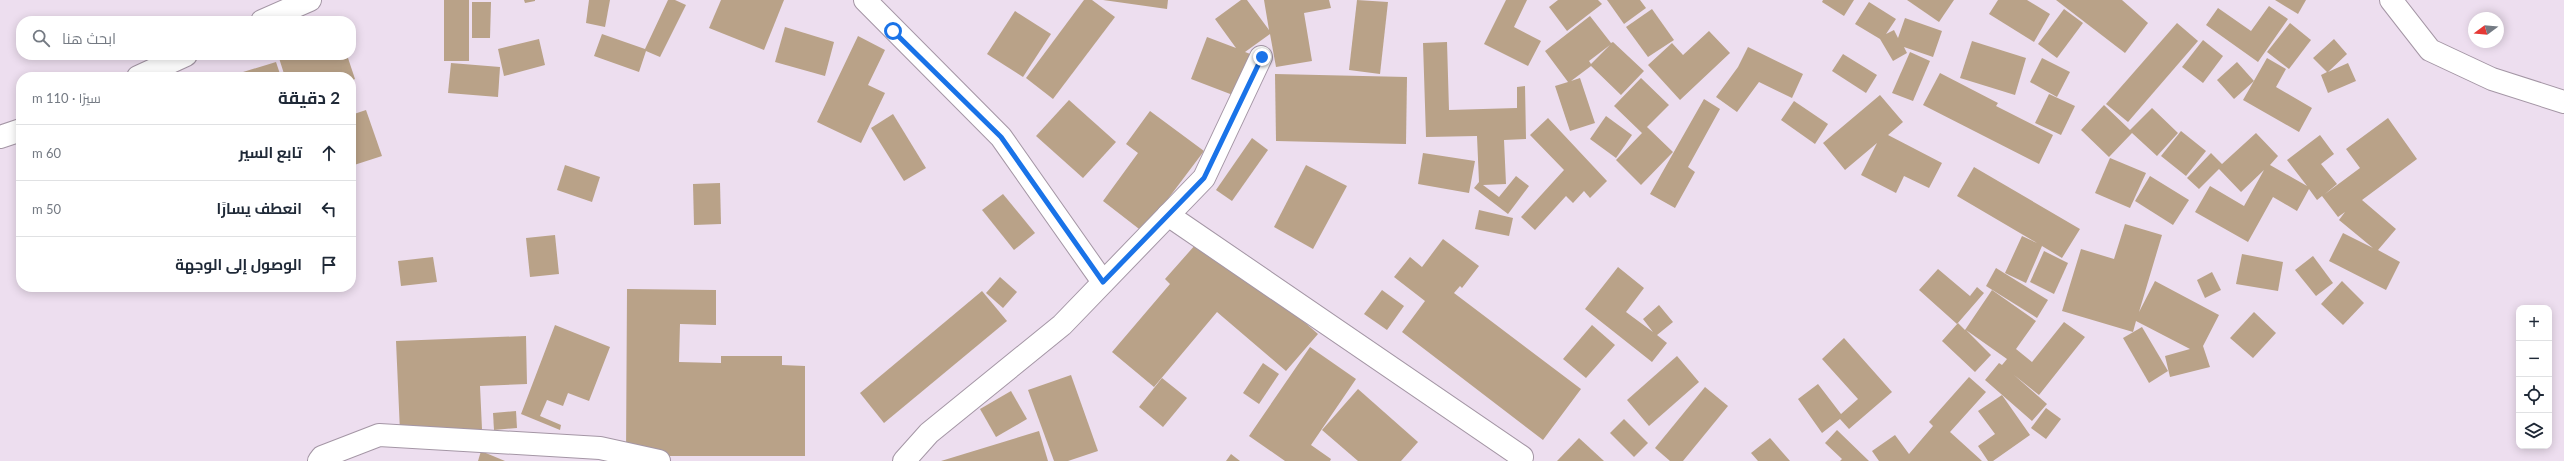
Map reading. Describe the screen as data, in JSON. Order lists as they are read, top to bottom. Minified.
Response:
{"north":"left","page":{"search":"ابحث هنا","heading":["2 دقيقة","سيرًا · 110 m"],"list":[["تابع السير","60 m"],["انعطف يسارًا","50 m"],"الوصول إلى الوجهة"],"map_buttons":["+","−"]}}
